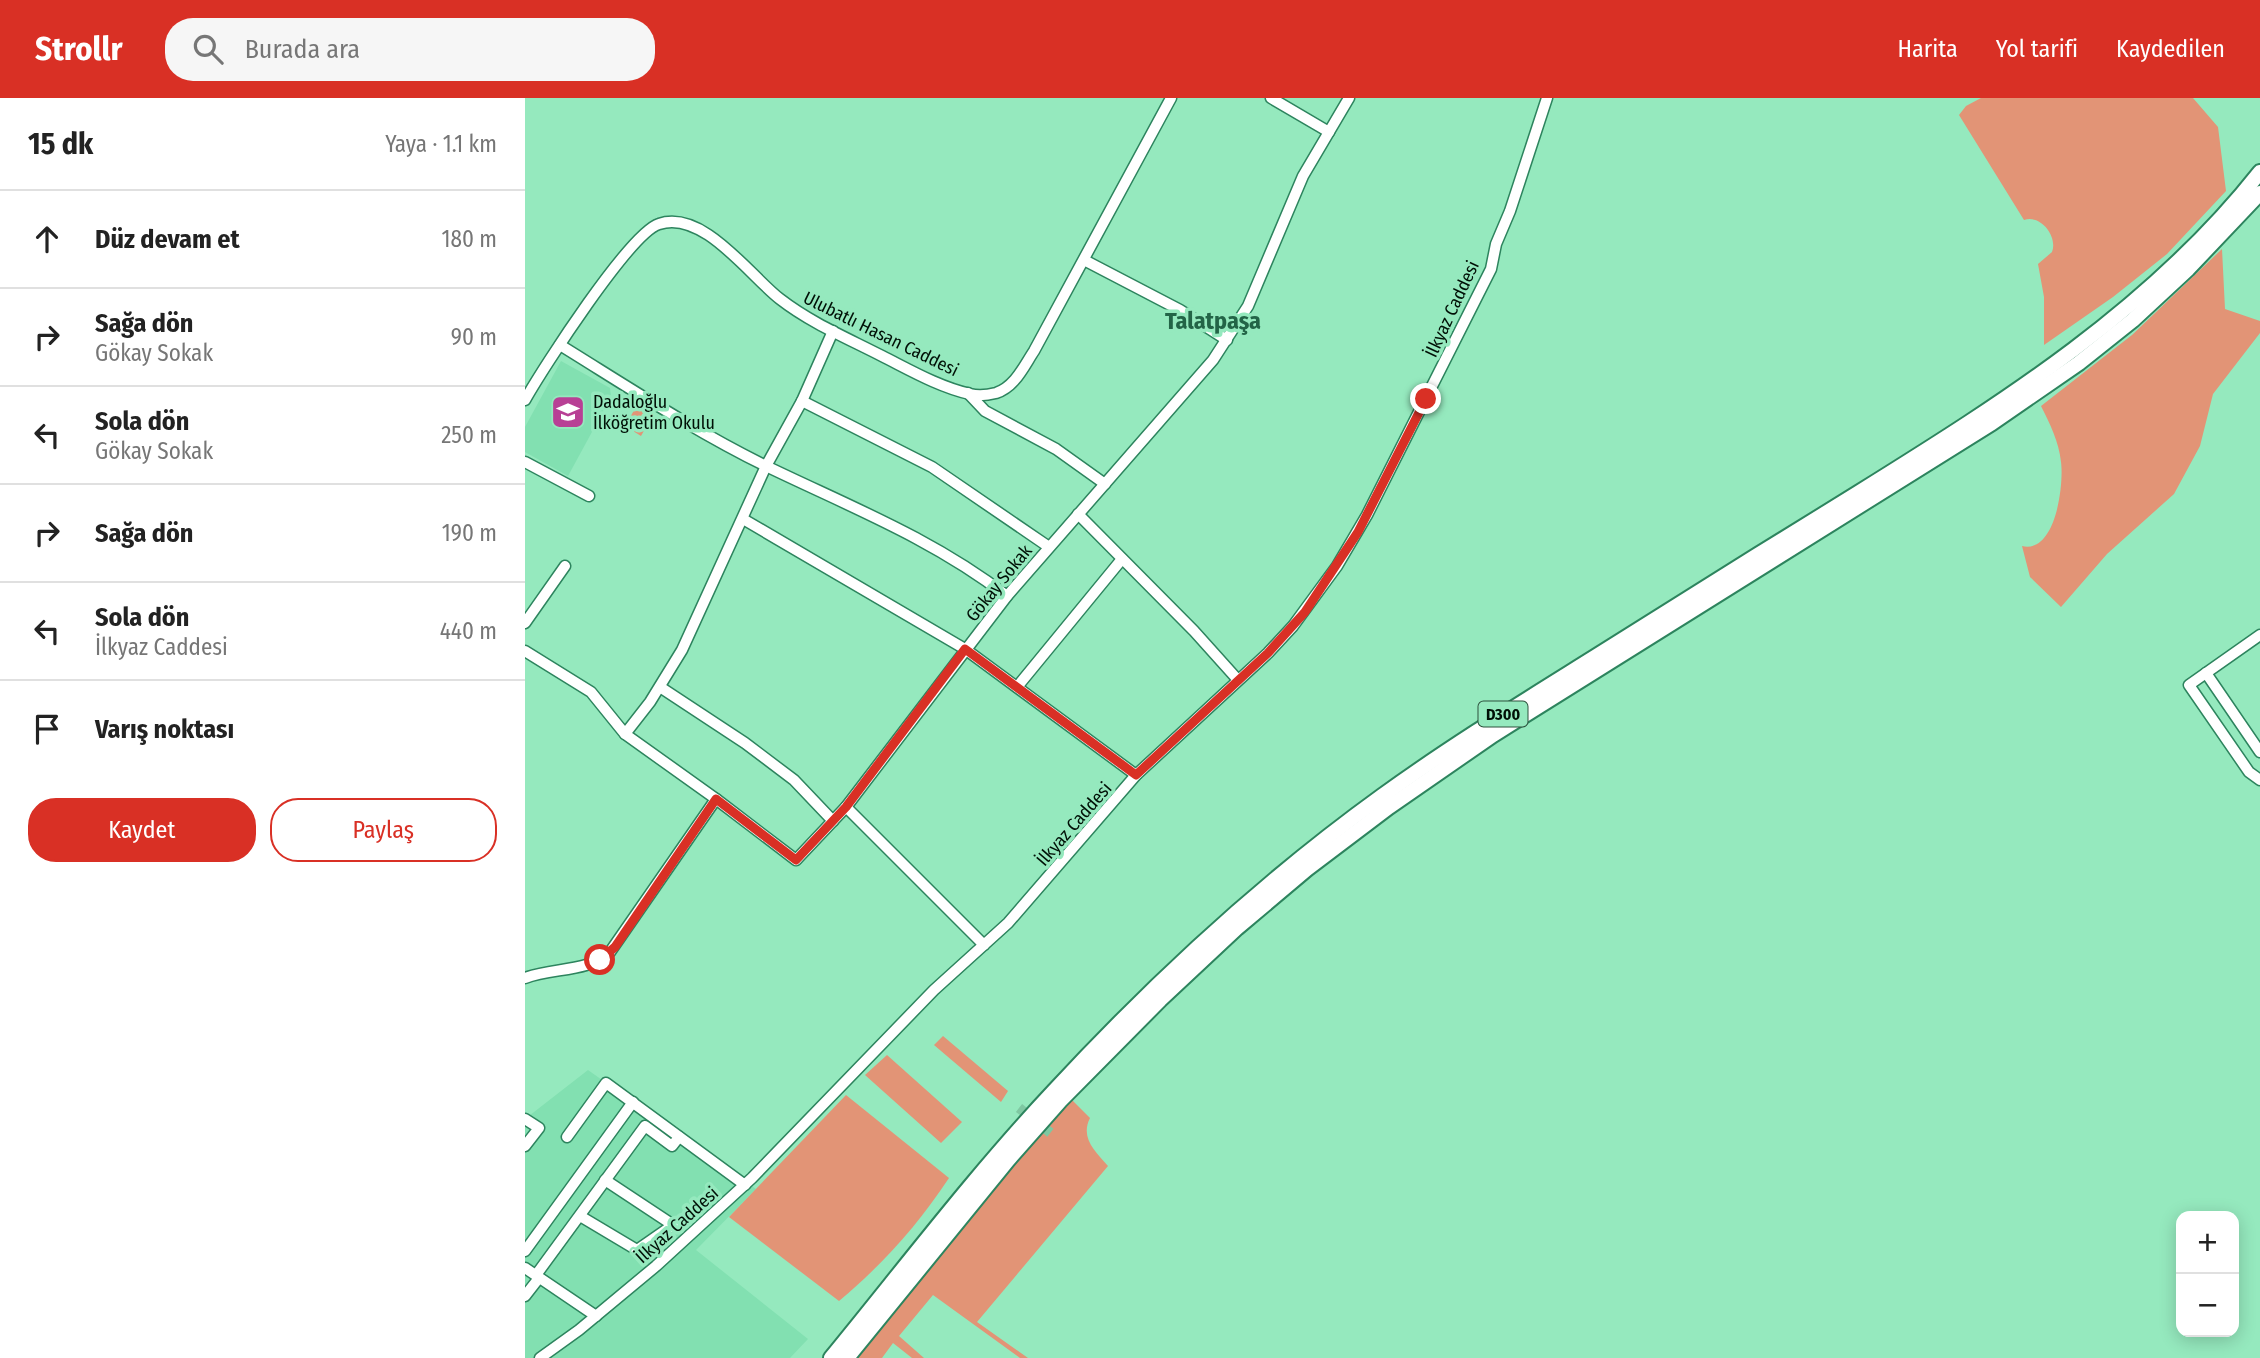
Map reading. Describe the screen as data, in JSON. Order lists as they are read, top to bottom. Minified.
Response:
{"streets":{"highway":["D300"],"street":["İlkyaz Caddesi","Ulubatlı Hasan Caddesi","Gökay Sokak"]},"districts":["Talatpaşa"],"places":{"school or university":["Dadaloğlu İlköğretim Okulu"]},"page":{"header":"Strollr","search":"Burada ara","nav":["Harita","Yol tarifi","Kaydedilen"],"heading":["15 dk","Yaya · 1.1 km"],"list":[["Düz devam et","180 m"],["Sağa dön","Gökay Sokak","90 m"],["Sola dön","Gökay Sokak","250 m"],["Sağa dön","190 m"],["Sola dön","İlkyaz Caddesi","440 m"],"Varış noktası"],"buttons":["Kaydet","Paylaş"],"map_buttons":["+","−"]}}
